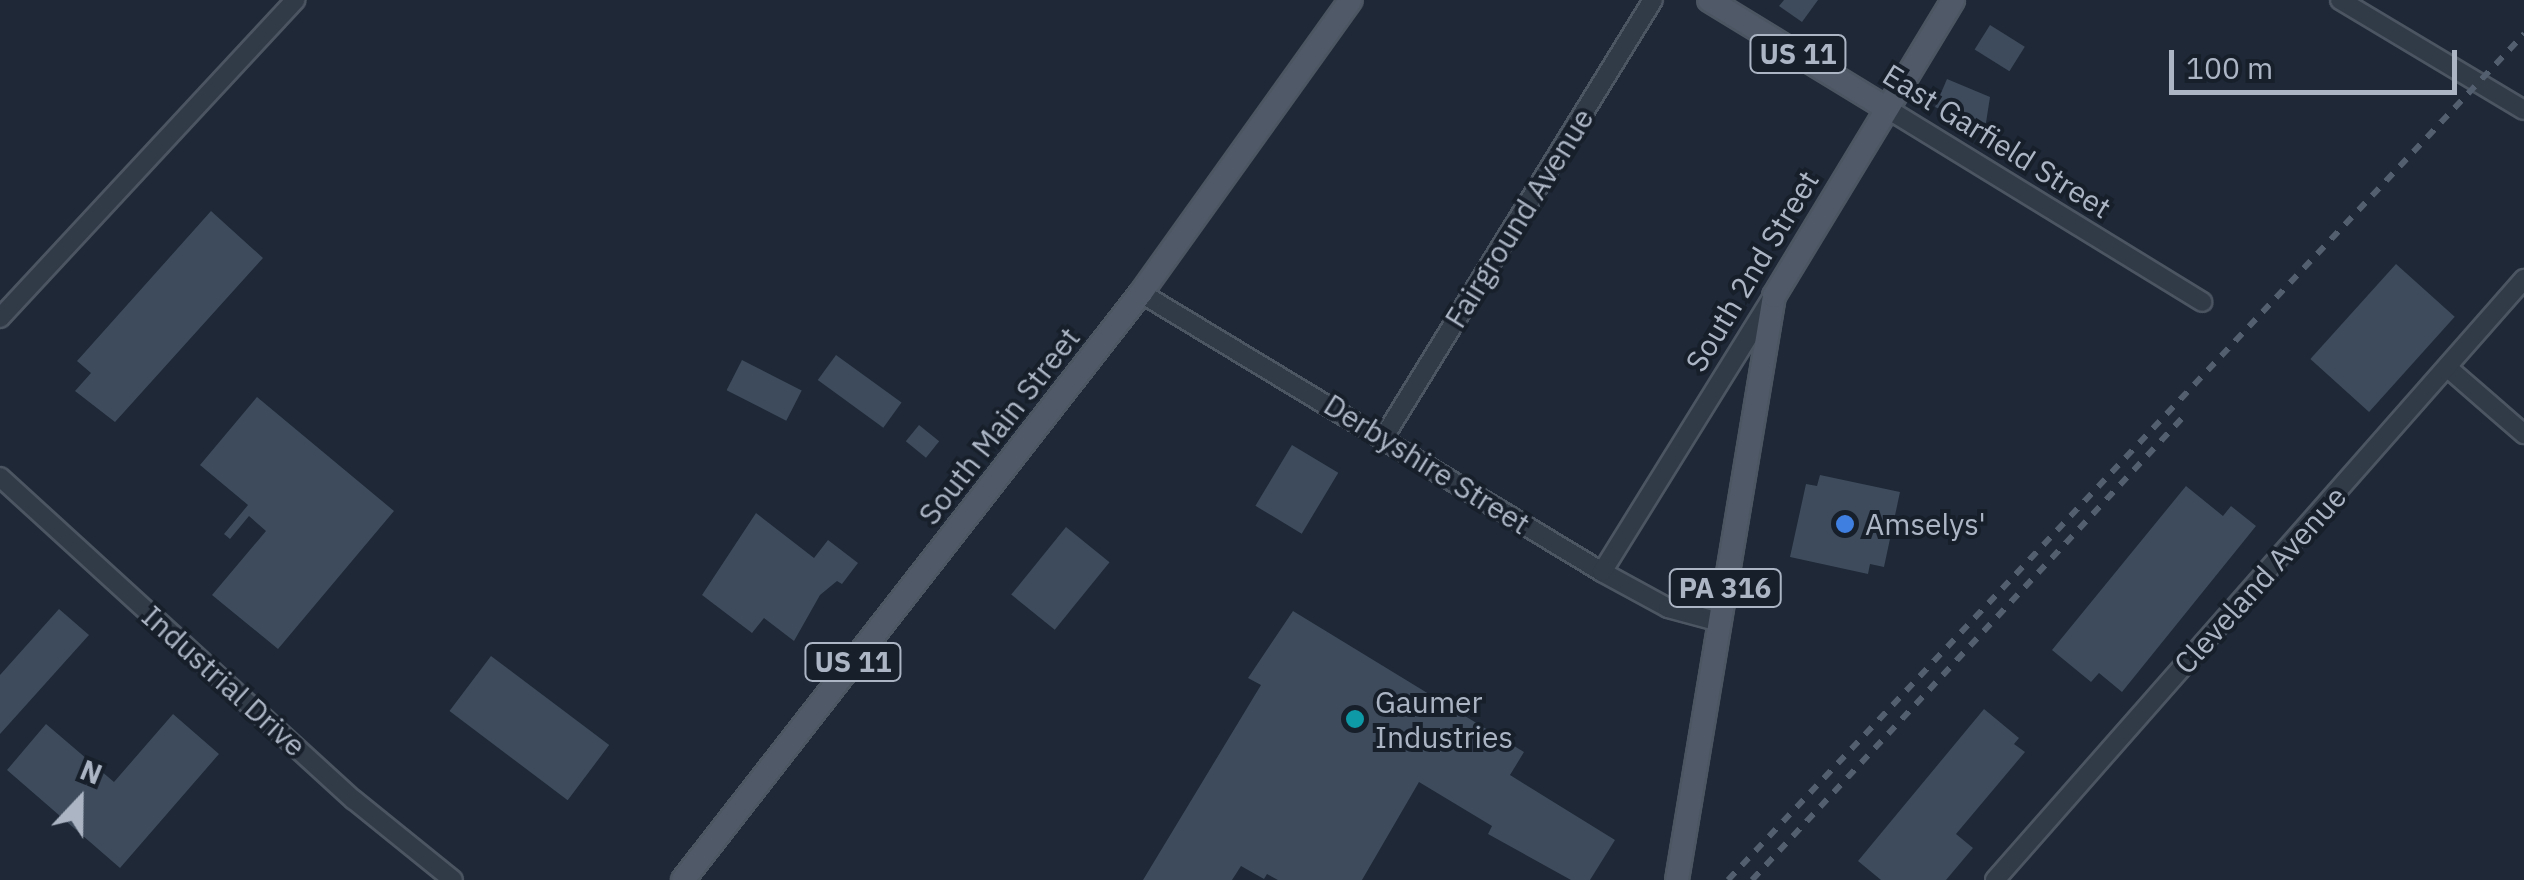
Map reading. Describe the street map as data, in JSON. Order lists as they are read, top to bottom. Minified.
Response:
{"streets":{"main road":["US 11","East Garfield Street","South 2nd Street","South Main Street","PA 316"],"street":["Fairground Avenue","Derbyshire Street","Cleveland Avenue","Industrial Drive"]},"crossings":[["East Garfield Street","South 2nd Street"],["Fairground Avenue","Derbyshire Street"],["South 2nd Street","Derbyshire Street"],["South 2nd Street","PA 316"],["South Main Street","Derbyshire Street"],["Derbyshire Street","PA 316"]],"places":["Amselys'","Gaumer Industries"],"scale_bar":"100 m","north":"top"}
